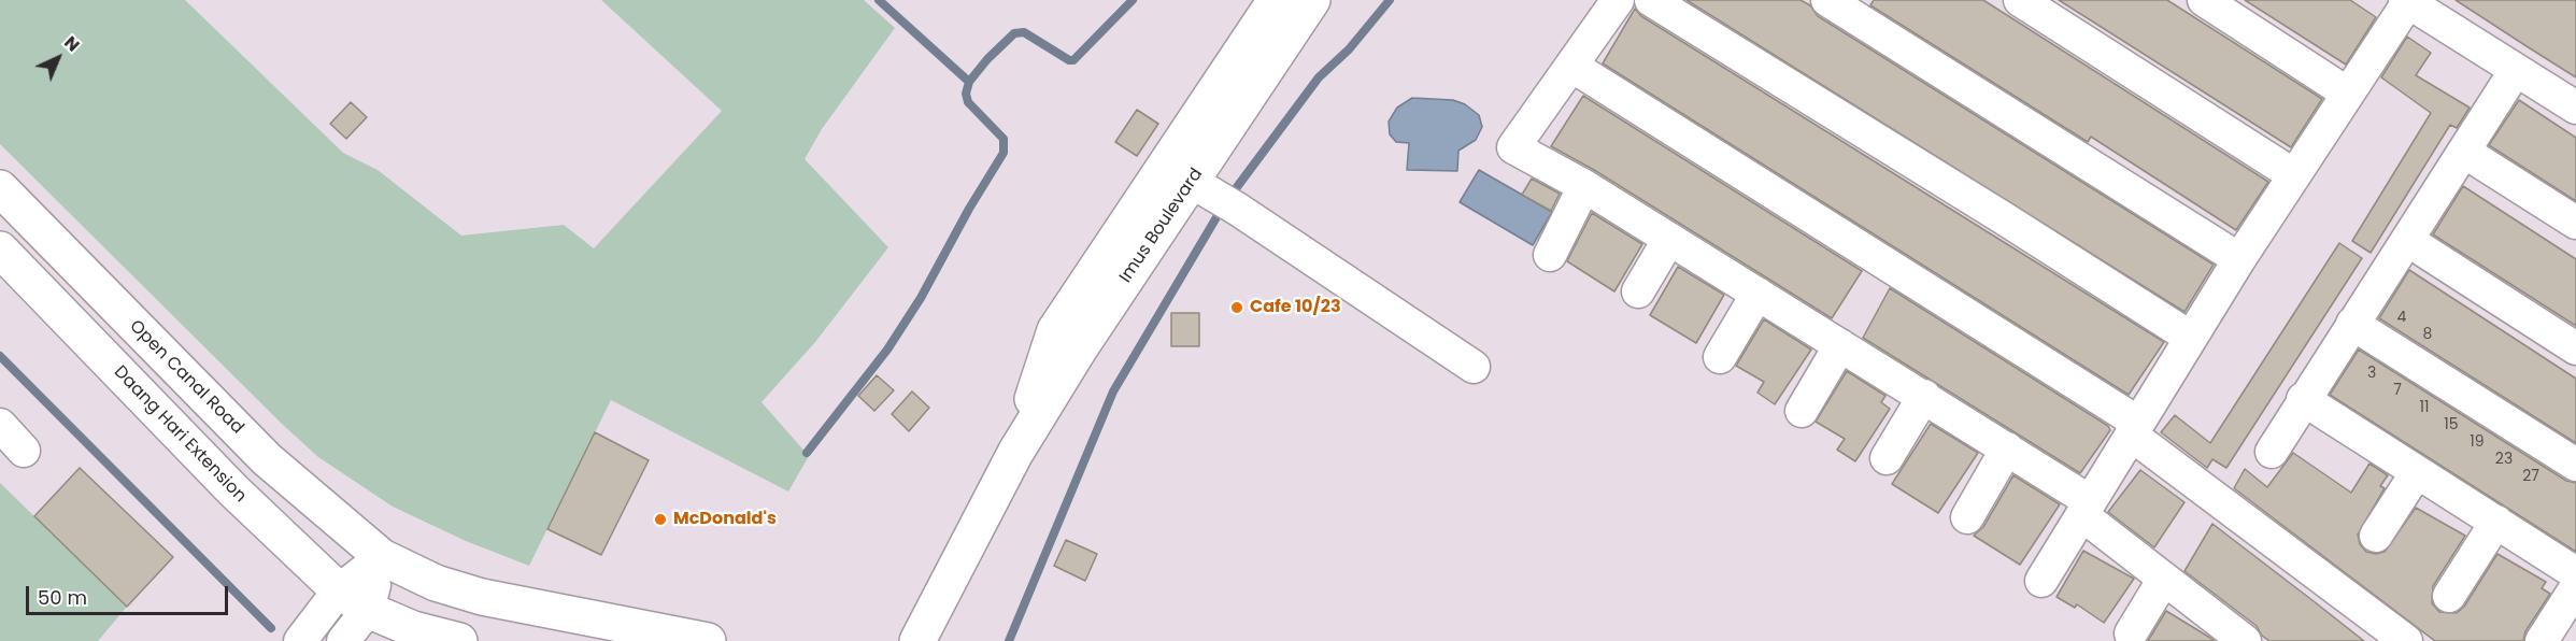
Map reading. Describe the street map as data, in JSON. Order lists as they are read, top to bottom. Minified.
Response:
{"streets":{"main road":["Imus Boulevard","Open Canal Road","Daang Hari Extension"]},"places":["Cafe 10/23","McDonald's"],"house_numbers":["4","8","3","7","11","15","19","23","27"],"scale_bar":"50 m","north":"top right"}
